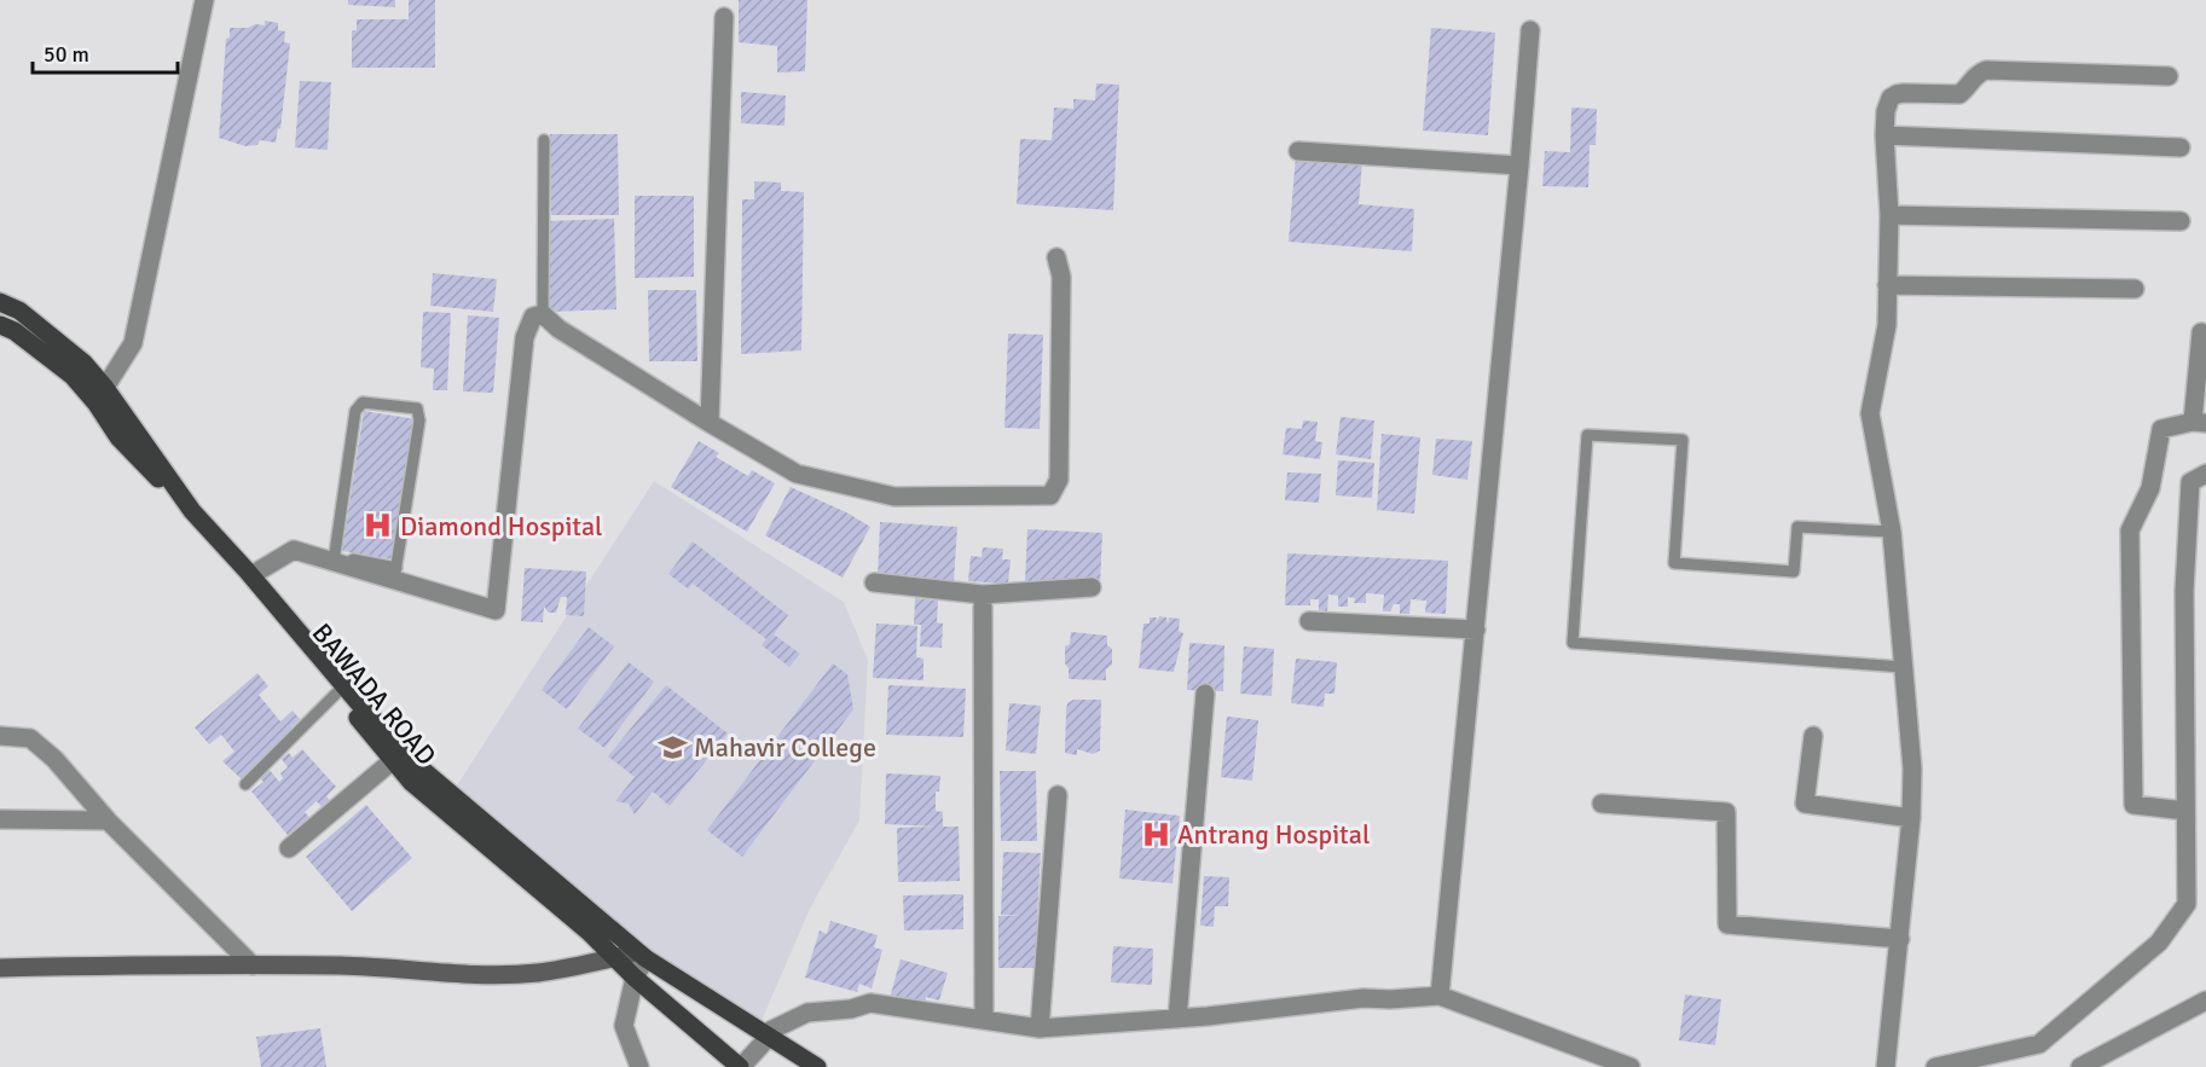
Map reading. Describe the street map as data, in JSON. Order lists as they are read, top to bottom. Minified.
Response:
{"streets":{"main road":["BAWADA ROAD"]},"places":{"hospital":["Diamond Hospital","Antrang Hospital"],"school or university":["Mahavir College"]},"scale_bar":"50 m"}
